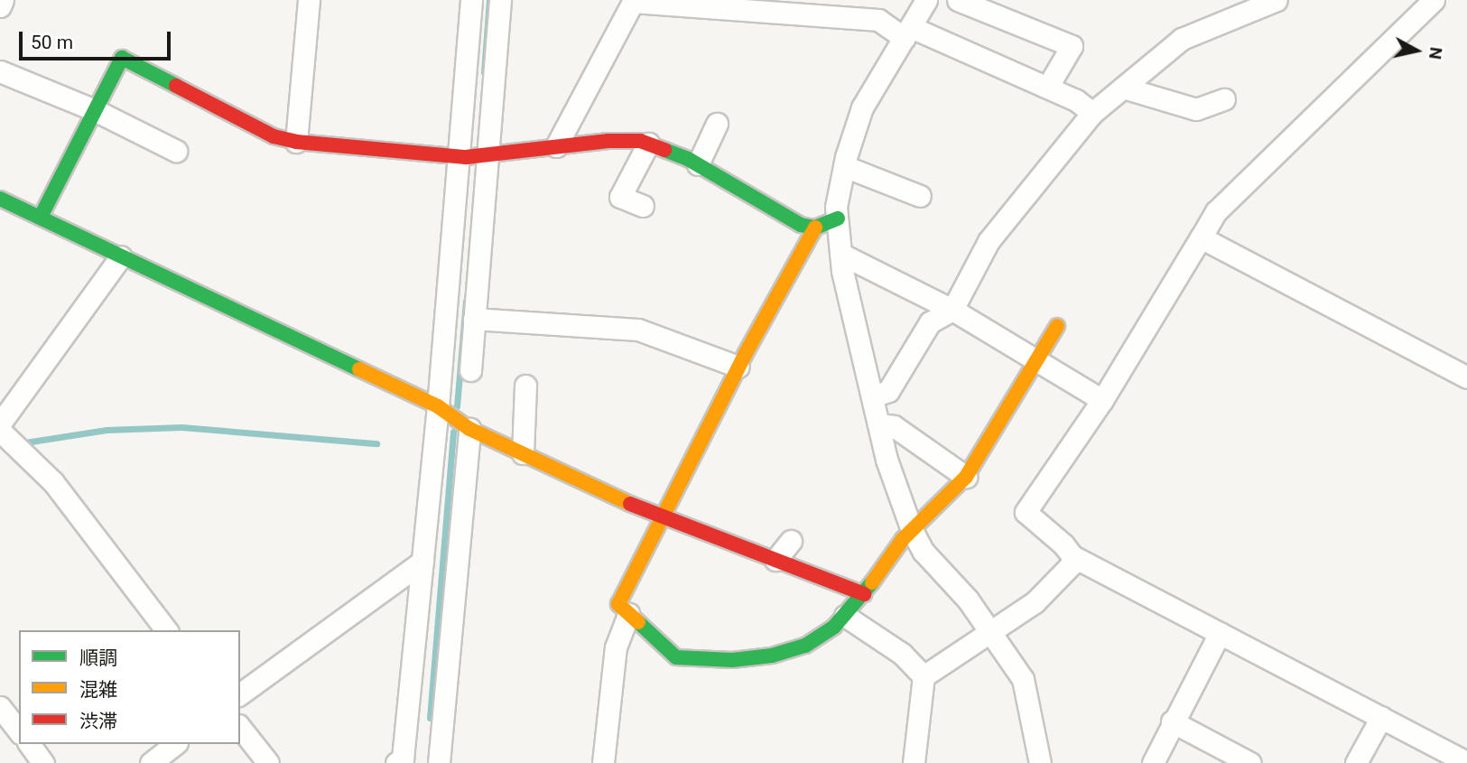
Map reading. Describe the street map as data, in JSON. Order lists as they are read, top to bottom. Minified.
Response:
{"legend":["順調","混雑","渋滞"],"scale_bar":"50 m","north":"right"}
